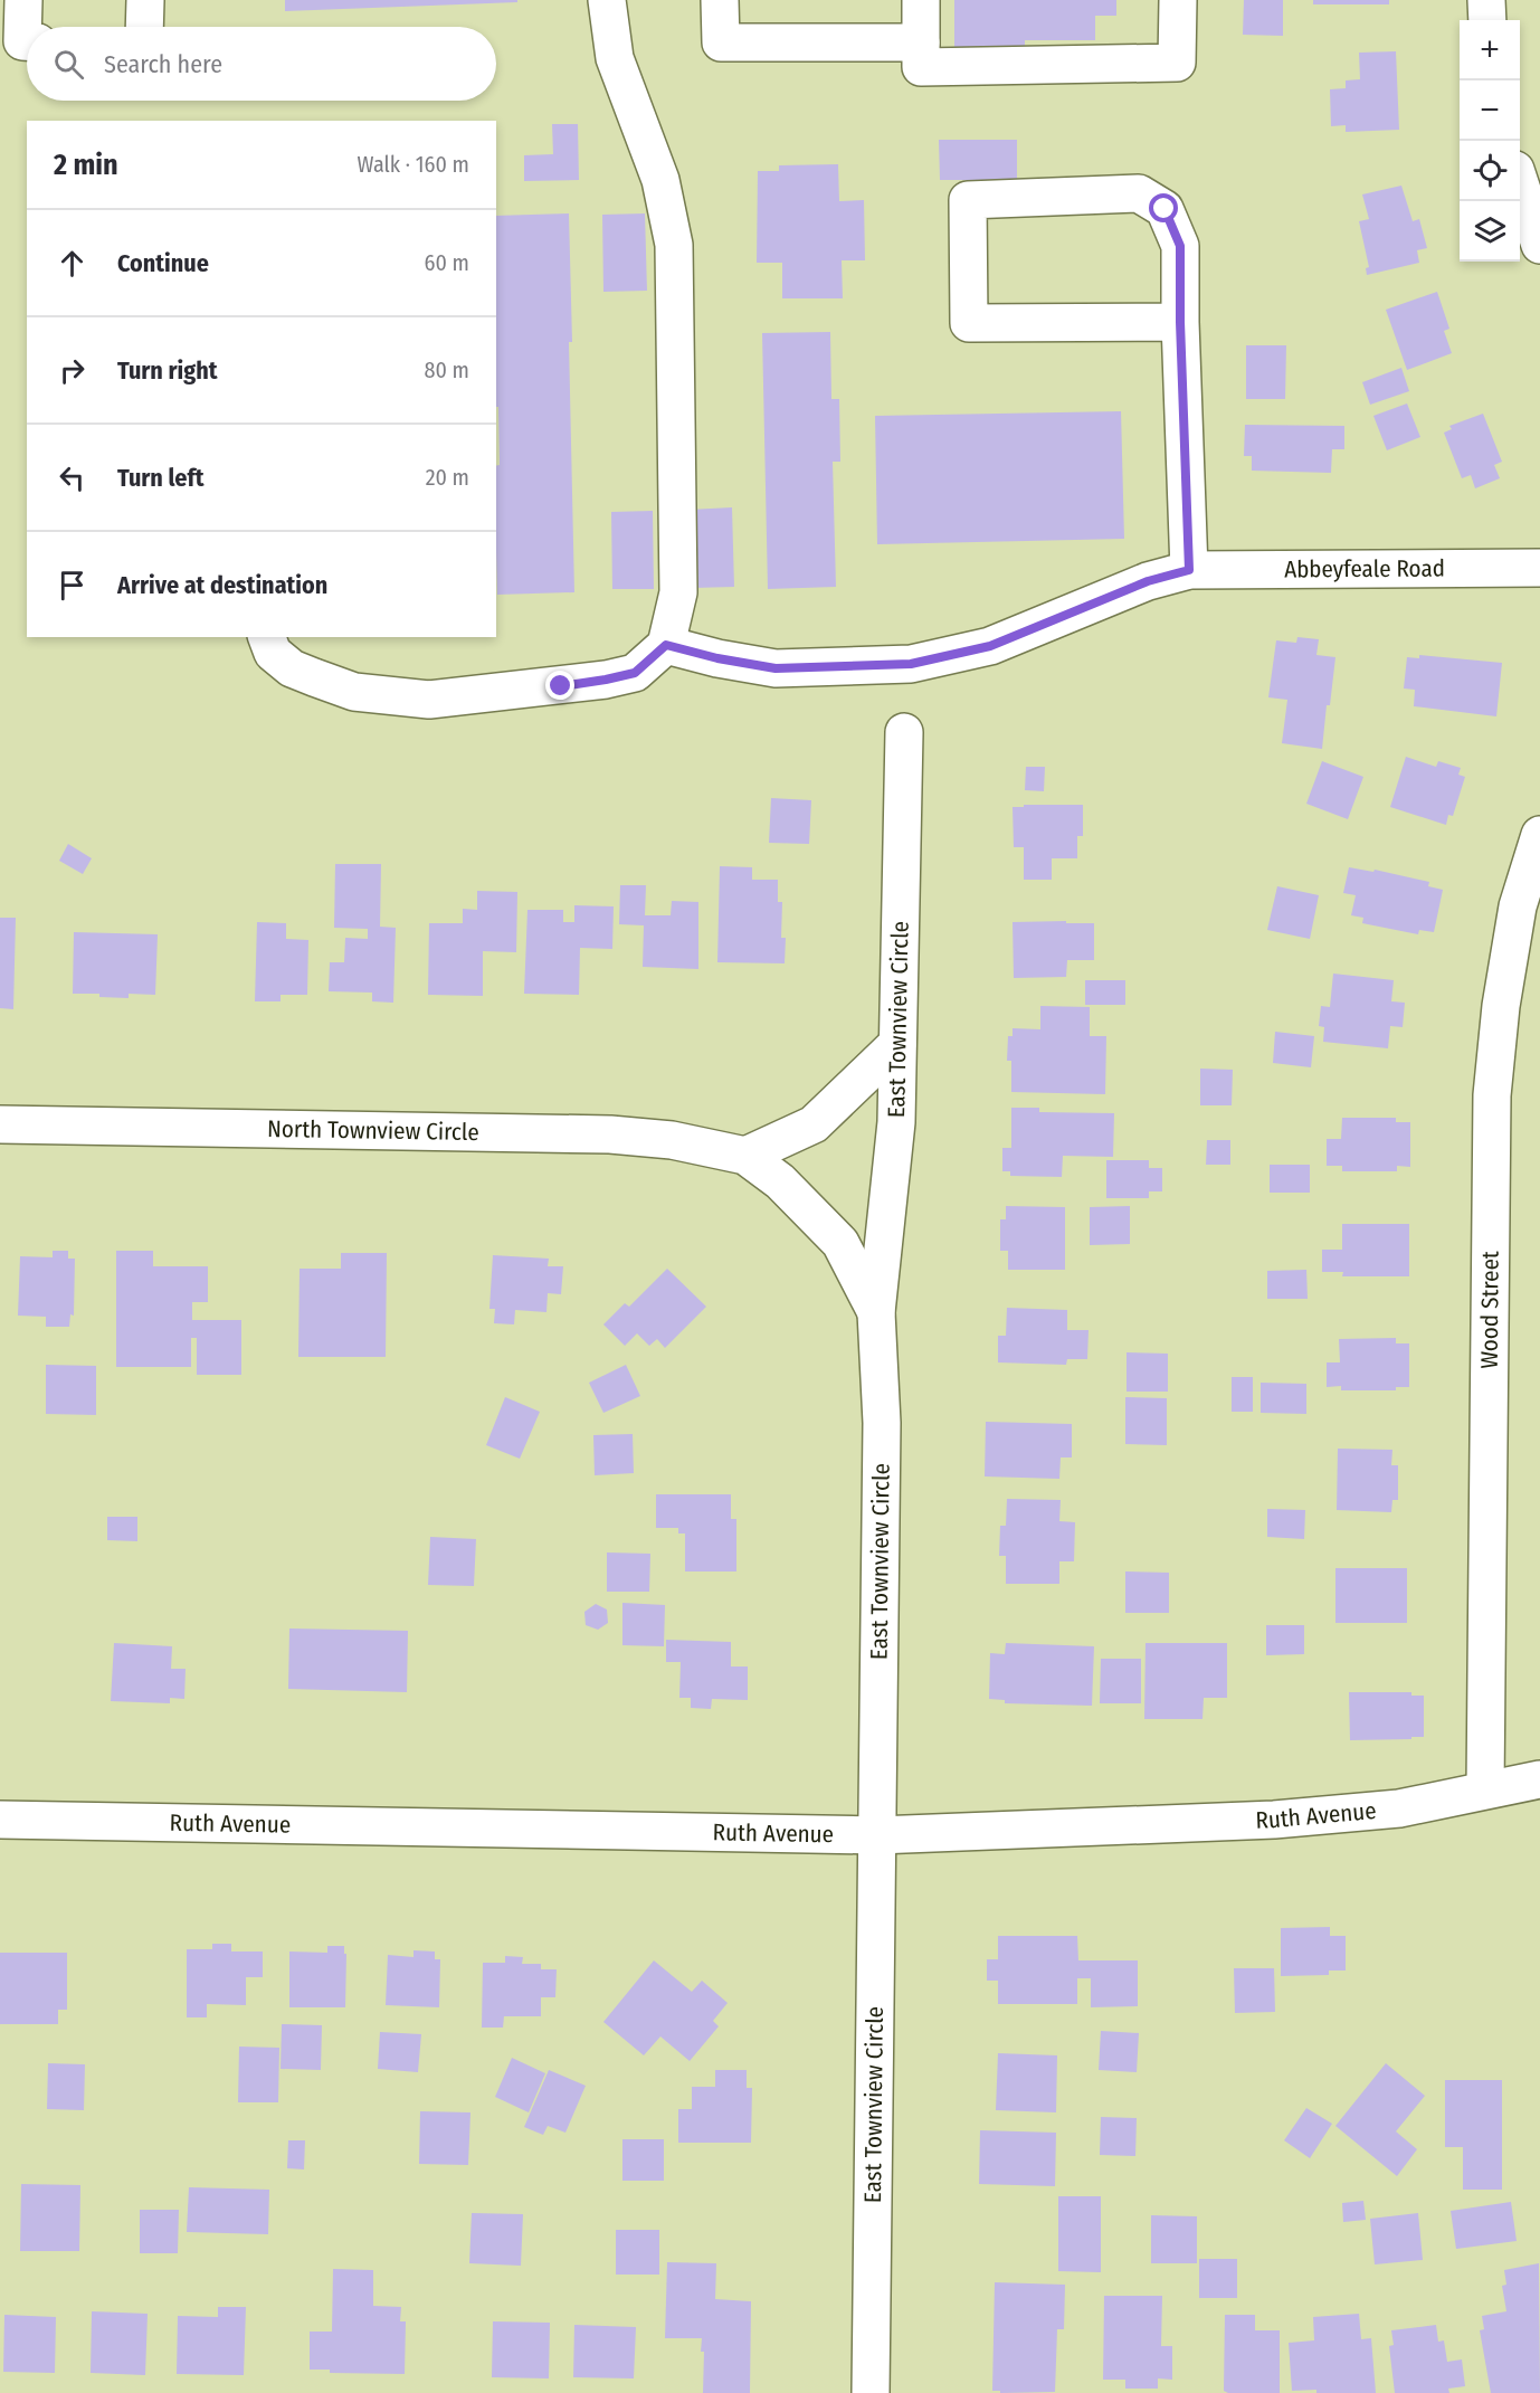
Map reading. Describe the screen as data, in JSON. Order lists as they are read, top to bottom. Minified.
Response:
{"streets":{"street":["Abbeyfeale Road","East Townview Circle","North Townview Circle","Wood Street","Ruth Avenue"]},"crossings":[["East Townview Circle","North Townview Circle"],["East Townview Circle","Ruth Avenue"],["Wood Street","Ruth Avenue"]],"page":{"map_buttons":["+","−"],"search":"Search here","heading":["2 min","Walk · 160 m"],"list":[["Continue","60 m"],["Turn right","80 m"],["Turn left","20 m"],"Arrive at destination"]}}
